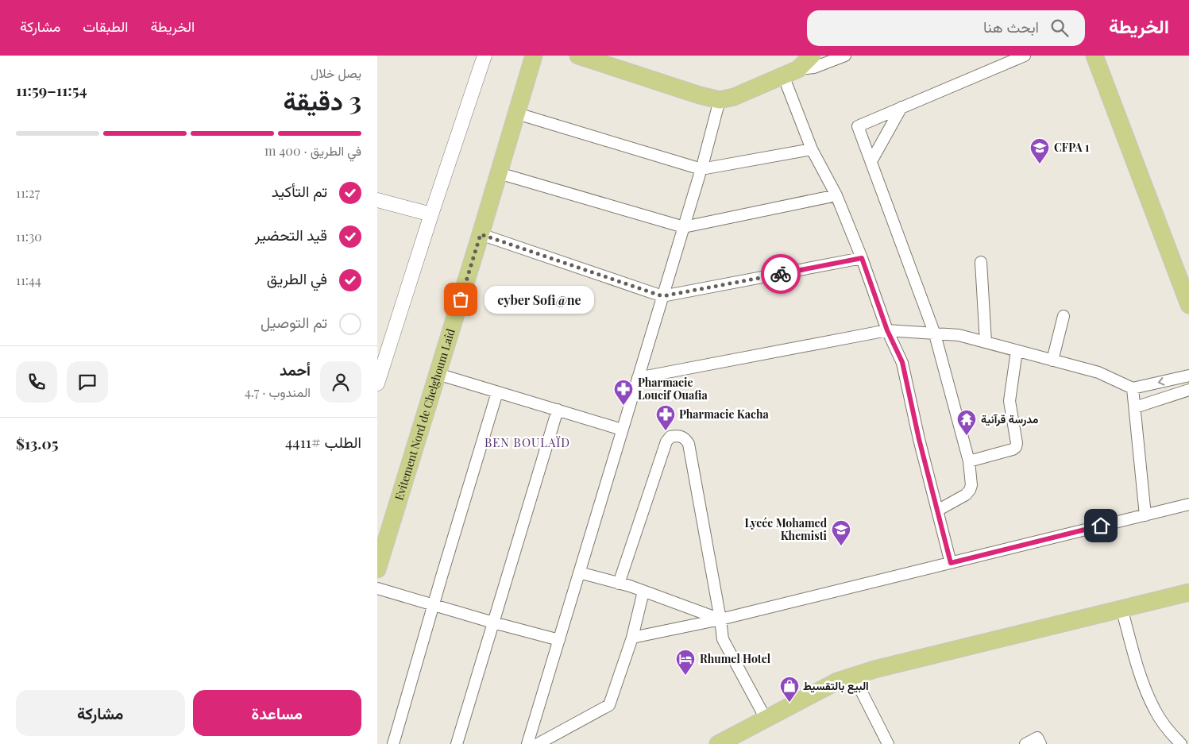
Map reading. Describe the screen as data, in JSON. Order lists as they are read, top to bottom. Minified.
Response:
{"streets":{"main road":["Evitement Nord de Chelghoum Laîd"]},"districts":["BEN BOULAÏD"],"places":{"school or university":["CFPA 1","Lycée Mohamed Khemisti"],"other":["cyber Sofi@ne"],"pharmacy":["Pharmacie Loucif Ouafia","Pharmacie Kacha"],"temple":["مدرسة قرآنية"],"hotel":["Rhumel Hotel"],"shop":["البيع بالتقسيط"]},"page":{"header":"الخريطة","search":"ابحث هنا","nav":["الخريطة","الطبقات","مشاركة"],"heading":["3 دقيقة","يصل خلال","11:54–11:59"],"panel":["أحمد","المندوب · 4.7","الطلب #4411","$13.05"],"bar":"في الطريق · 400 m","list":[["تم التأكيد","11:27"],["قيد التحضير","11:30"],["في الطريق","11:44"],"تم التوصيل"],"bubble":"cyber Sofi@ne","buttons":["مساعدة","مشاركة"]}}
